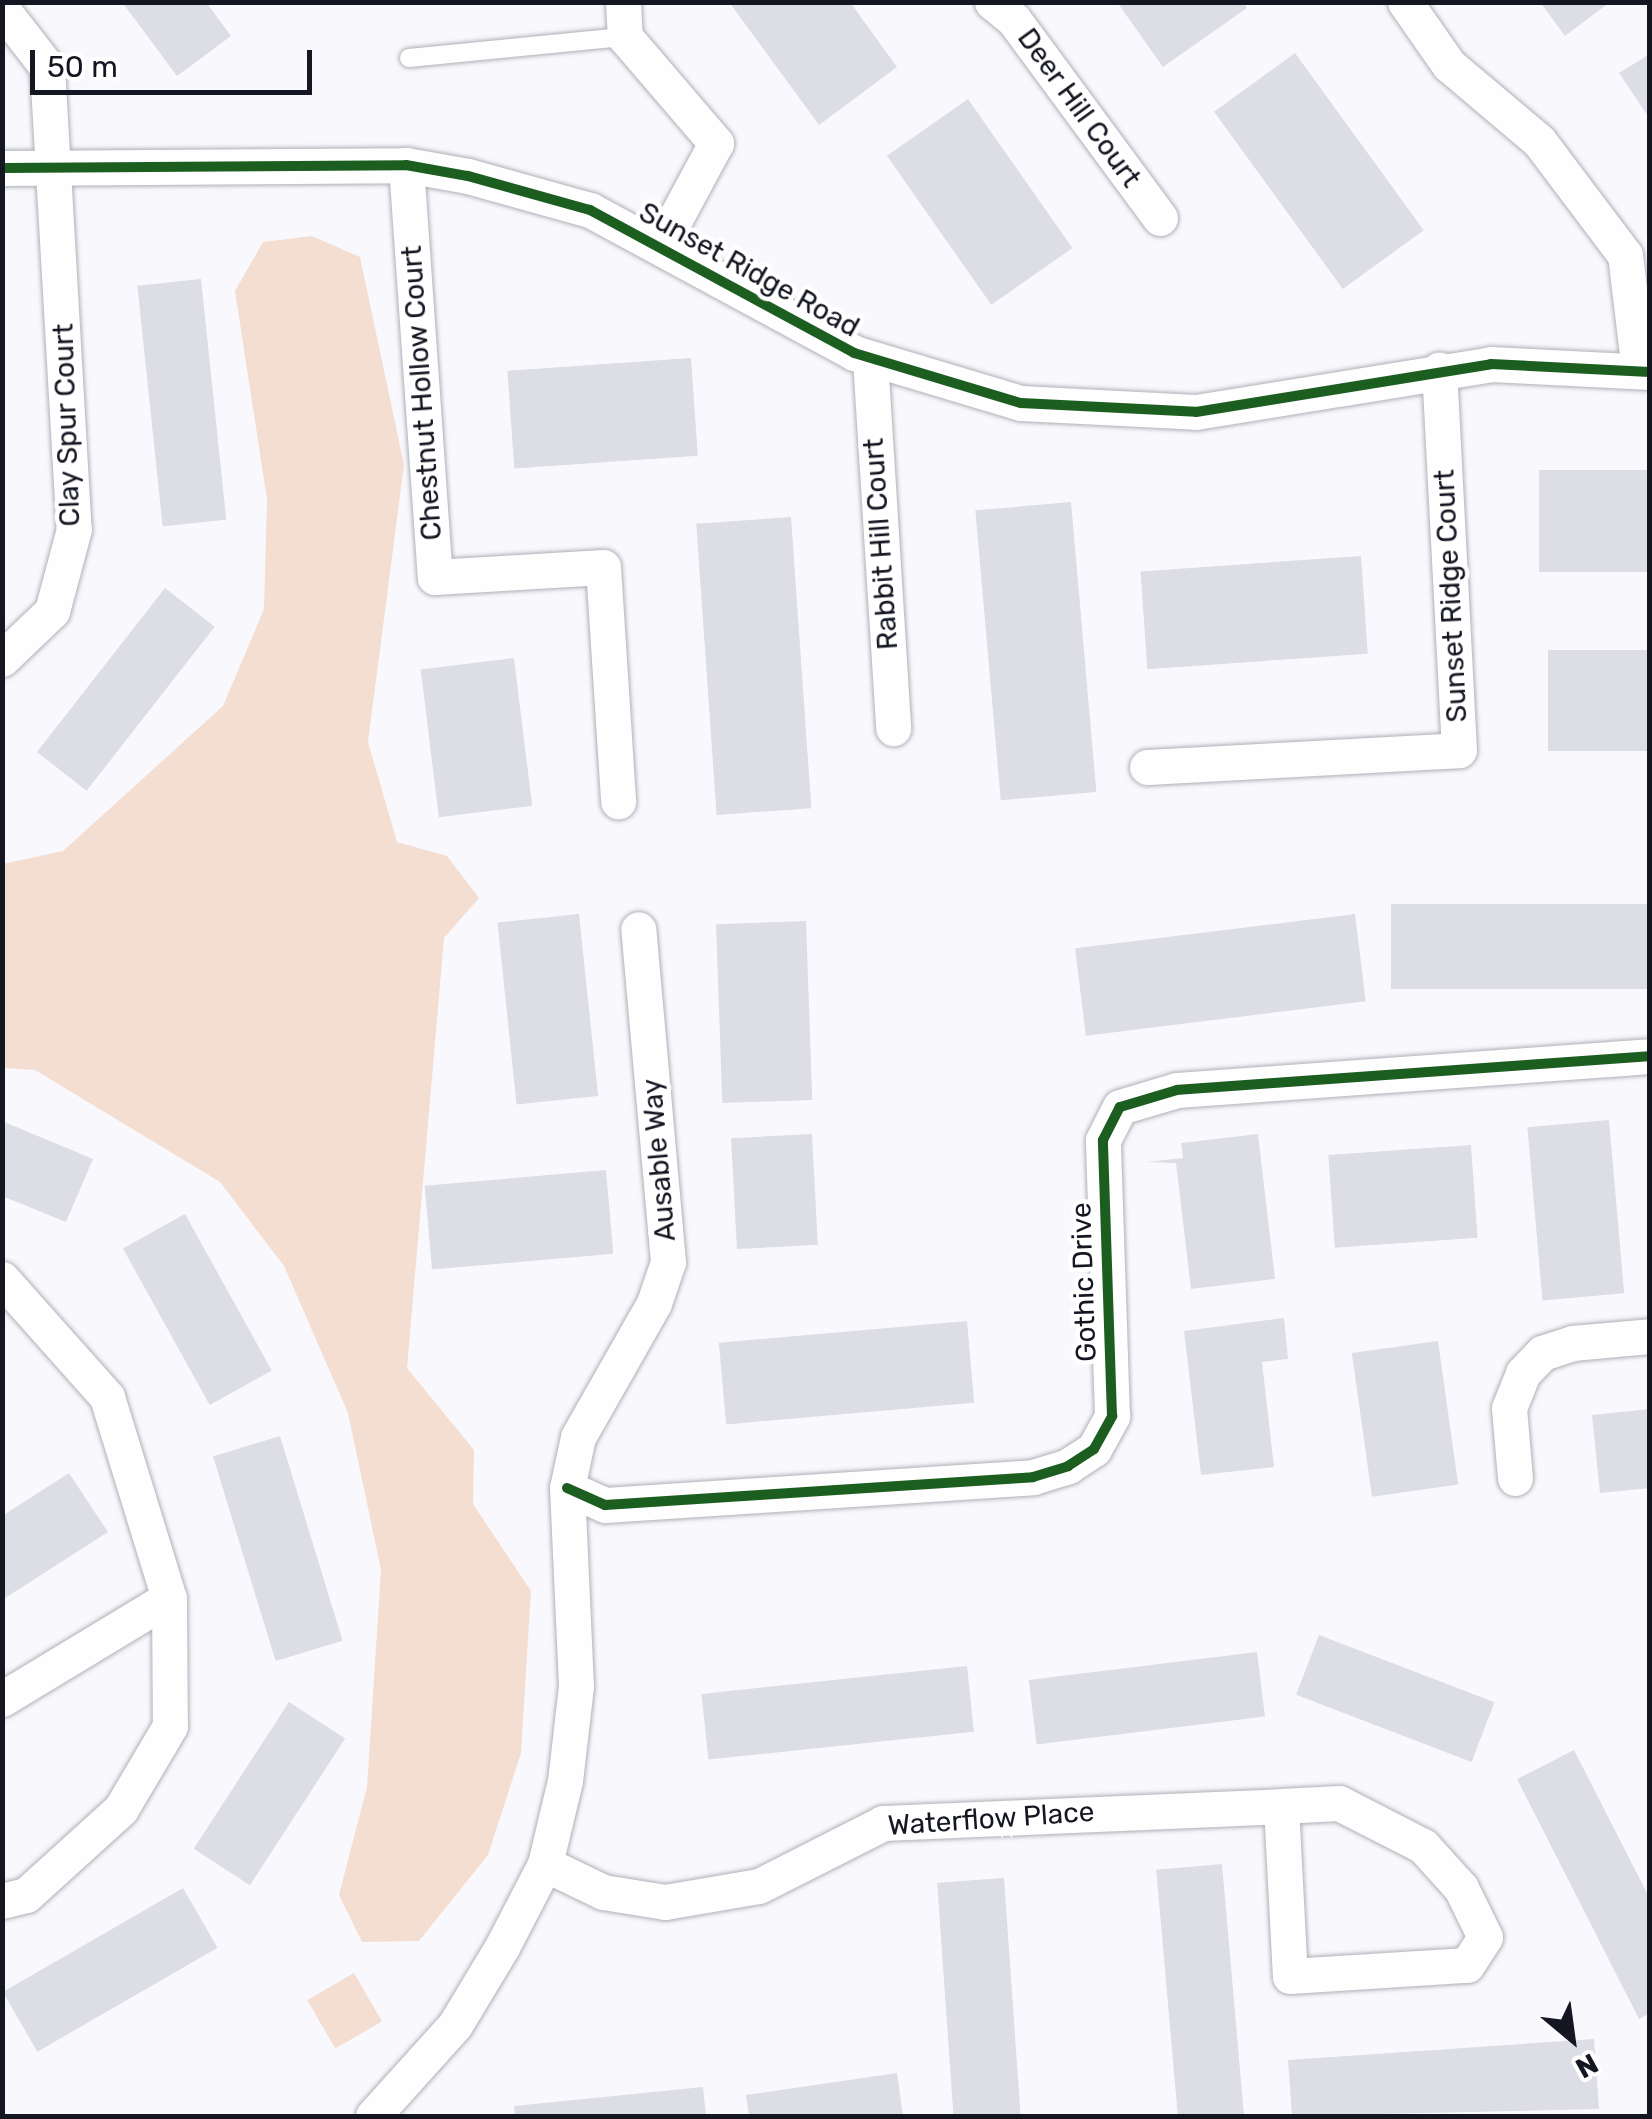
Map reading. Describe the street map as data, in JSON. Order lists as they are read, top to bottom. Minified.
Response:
{"streets":{"street":["Deer Hill Court","Sunset Ridge Road","Chestnut Hollow Court","Clay Spur Court","Rabbit Hill Court","Sunset Ridge Court","Ausable Way","Gothic Drive","Waterflow Place"]},"crossings":[["Sunset Ridge Road","Chestnut Hollow Court"],["Sunset Ridge Road","Clay Spur Court"],["Sunset Ridge Road","Rabbit Hill Court"],["Sunset Ridge Road","Sunset Ridge Court"],["Ausable Way","Gothic Drive"],["Ausable Way","Waterflow Place"]],"scale_bar":"50 m","north":"bottom right"}
